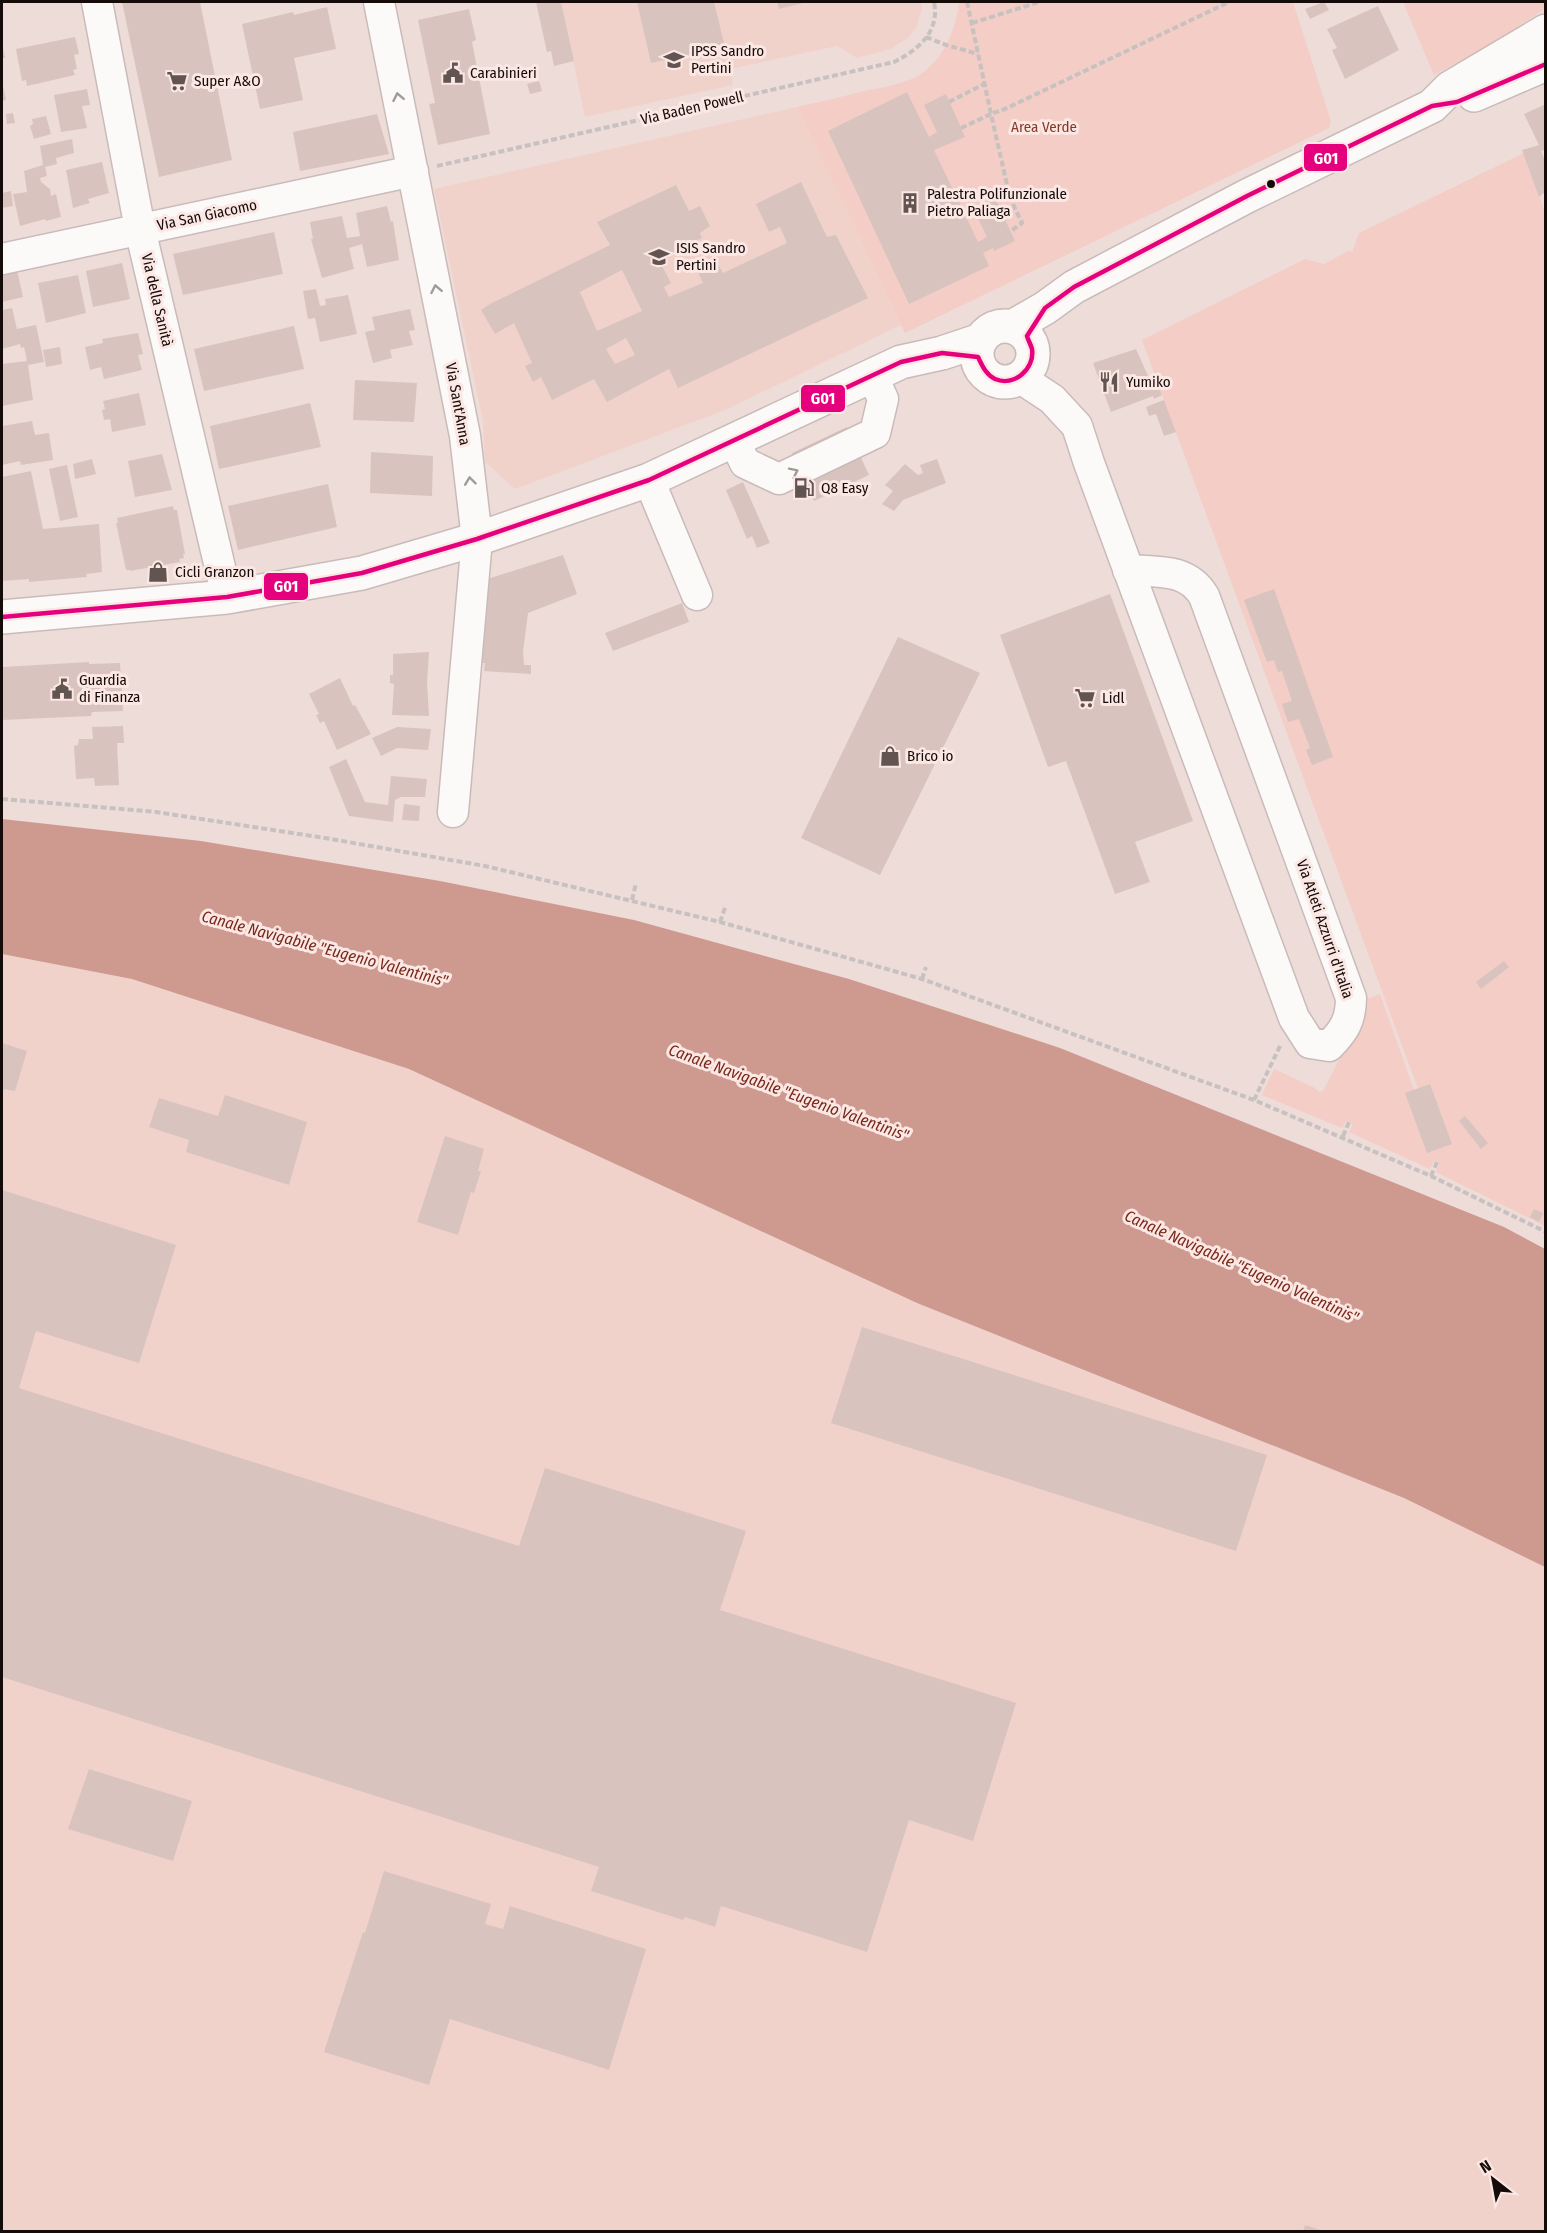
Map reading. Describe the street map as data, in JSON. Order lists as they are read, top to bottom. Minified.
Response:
{"streets":{"street":["Via San Giacomo","Via della Sanità","Via Sant'Anna","Via Atleti Azzurri d'Italia"],"path":["Via Baden Powell"]},"crossings":[["Via Baden Powell","Via San Giacomo"],["Via Baden Powell","Via Sant'Anna"],["Via San Giacomo","Via della Sanità"],["Via San Giacomo","Via Sant'Anna"]],"one_way":["Via Sant'Anna"],"water":["Canale Navigabile \"Eugenio Valentinis\""],"parks":["Area Verde"],"places":{"school or university":["IPSS Sandro Pertini","ISIS Sandro Pertini"],"public building":["Carabinieri","Guardia di Finanza"],"supermarket":["Super A&O","Lidl"],"building":["Palestra Polifunzionale Pietro Paliaga"],"restaurant":["Yumiko"],"fuel station":["Q8 Easy"],"shop":["Cicli Granzon","Brico io"]},"lines":["transit line G01"],"north":"top left"}
